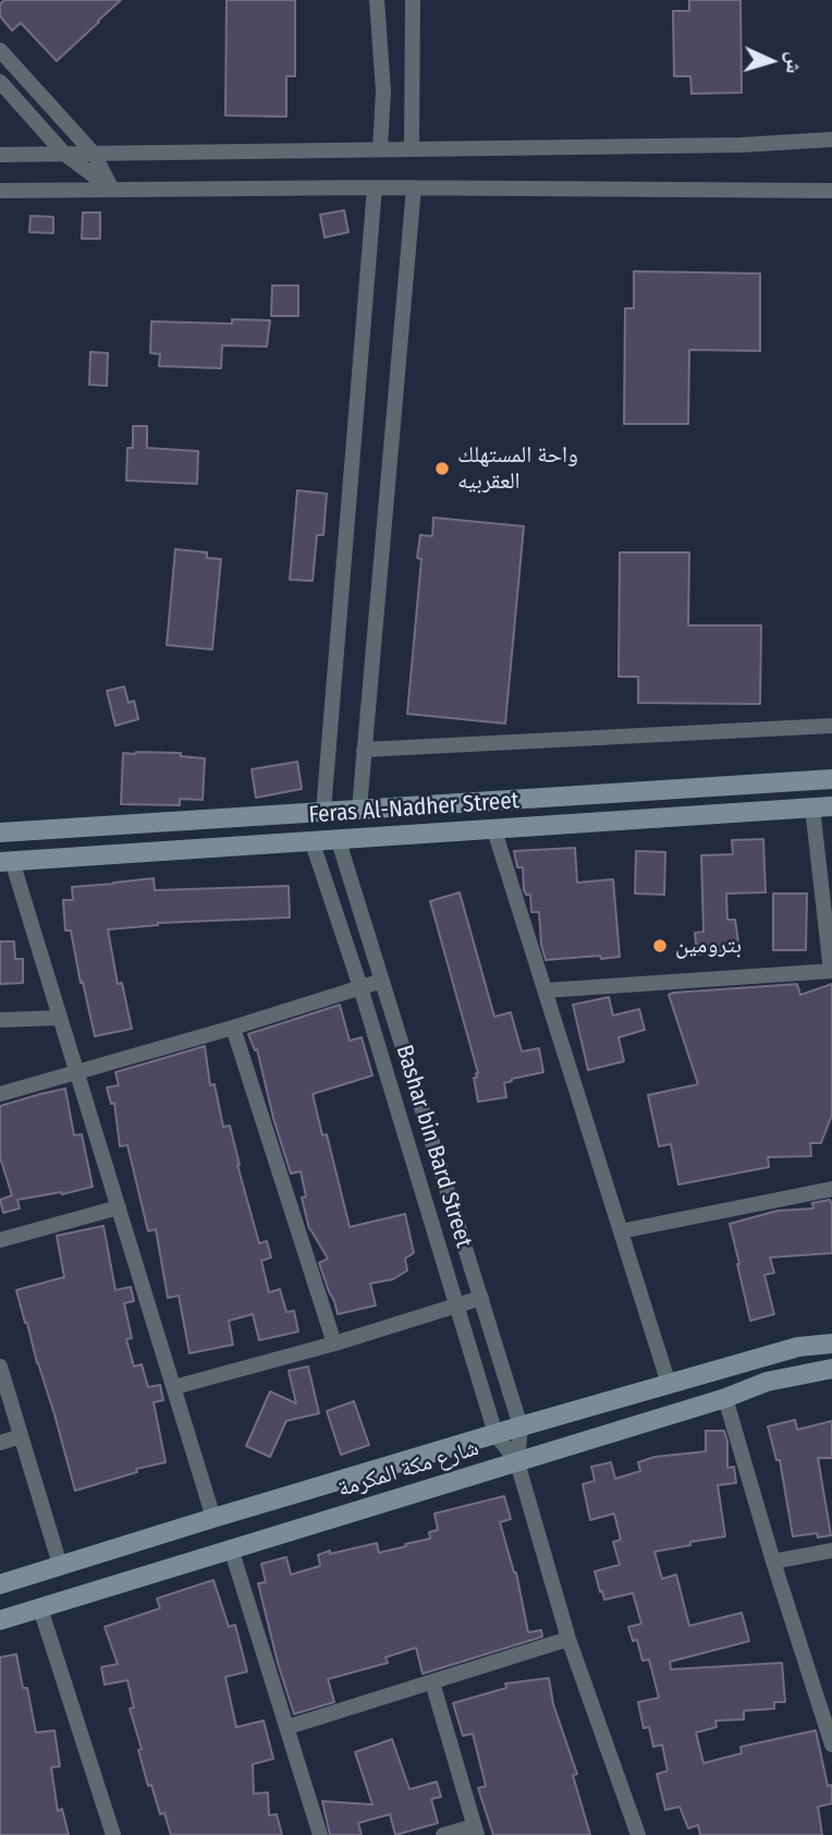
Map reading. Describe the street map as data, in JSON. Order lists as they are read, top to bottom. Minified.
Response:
{"streets":{"main road":["Feras Al-Nadher Street","شارع مكة المكرمة"],"street":["Bashar bin Bard Street"]},"crossings":[["Feras Al-Nadher Street","Bashar bin Bard Street"],["Bashar bin Bard Street","شارع مكة المكرمة"]],"places":["واحة المستهلك العقربيه","بترومين"],"north":"right"}
